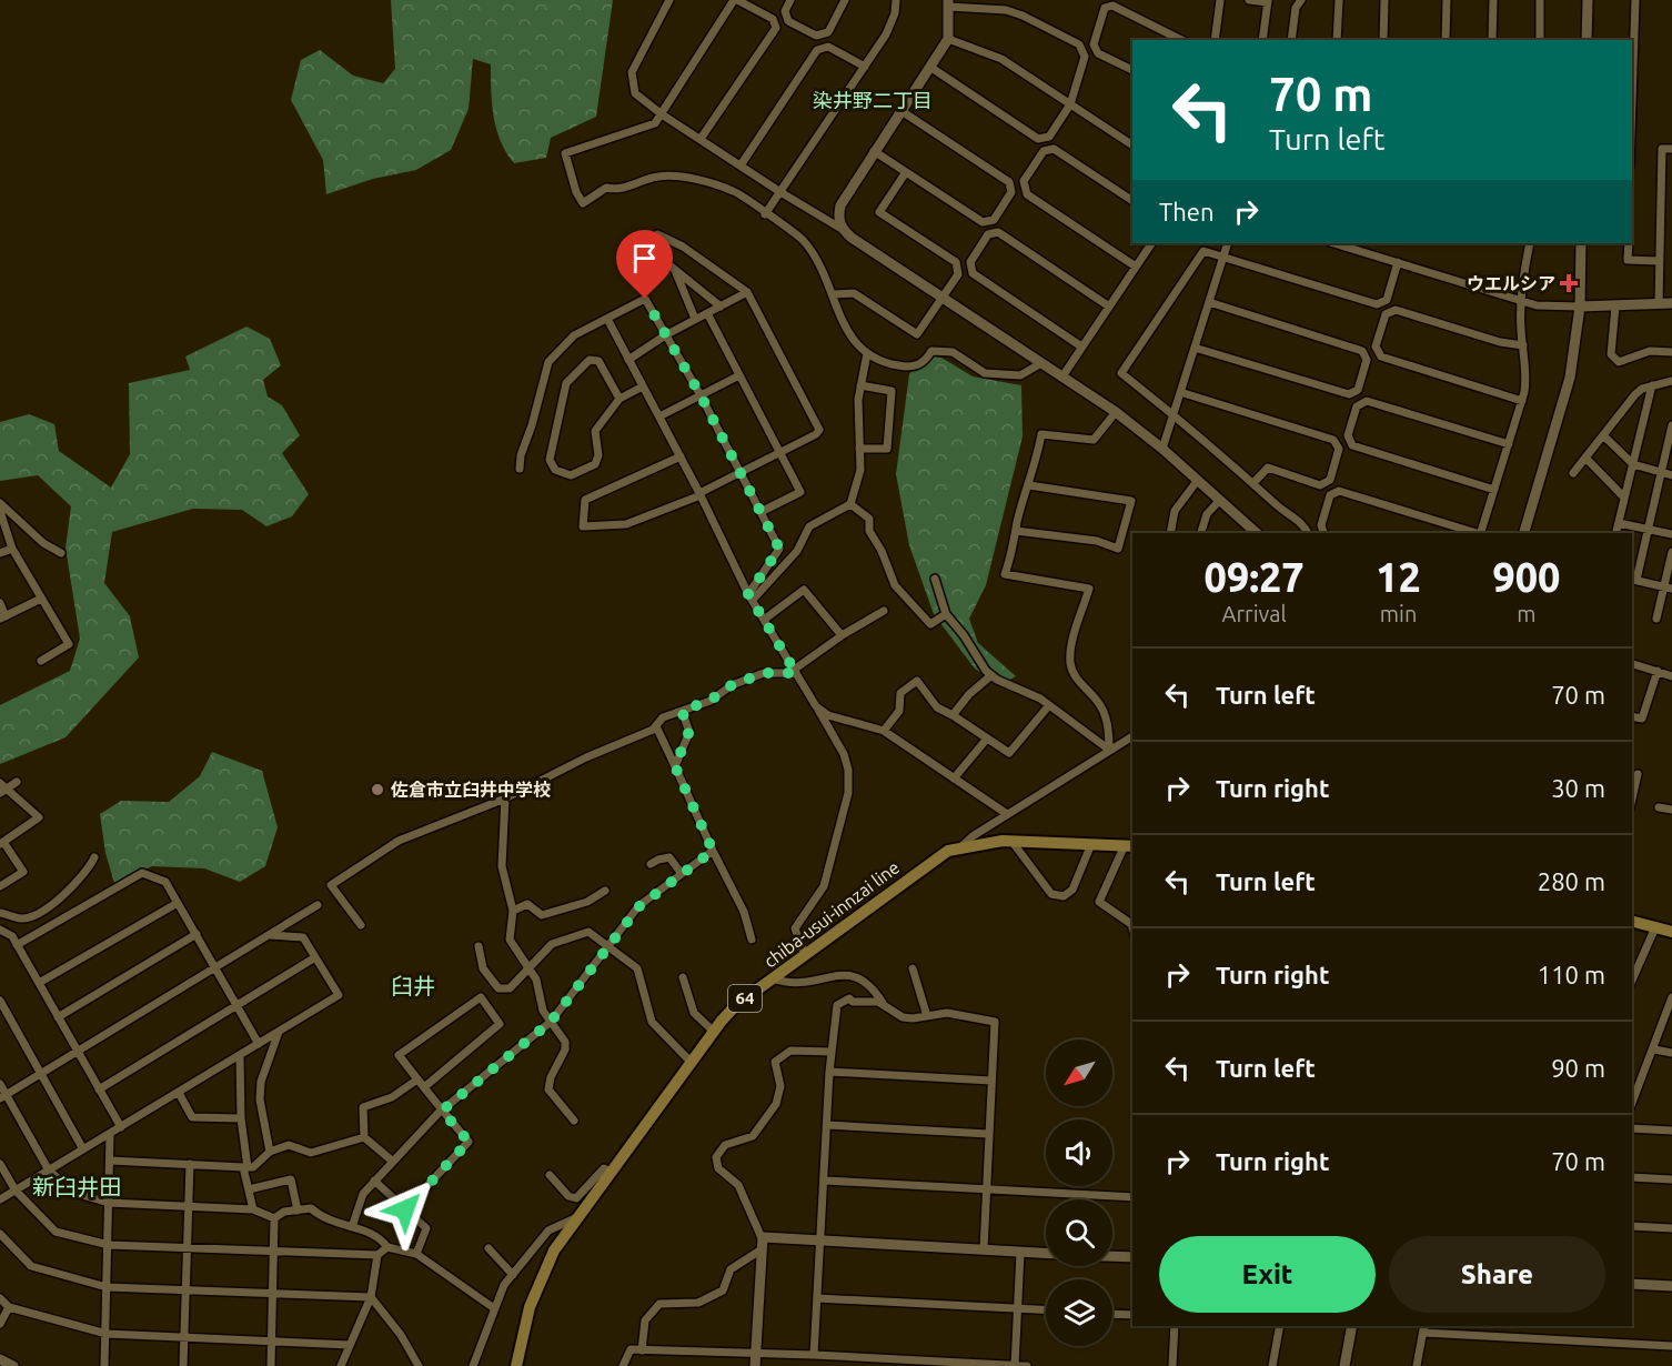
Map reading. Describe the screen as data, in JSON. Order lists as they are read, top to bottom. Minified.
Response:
{"streets":{"main road":["chiba-usui-innzai line","64"]},"districts":["染井野二丁目","臼井","新臼井田"],"places":{"health":["ウエルシア"],"other":["佐倉市立臼井中学校"]},"north":"bottom left","page":{"turn":["70 m","Turn left"],"then":"Then","eta":["09:27","Arrival","12","min","900","m"],"list":[{"name":"Turn left","value":"70 m"},{"name":"Turn right","value":"30 m"},{"name":"Turn left","value":"280 m"},{"name":"Turn right","value":"110 m"},{"name":"Turn left","value":"90 m"},{"name":"Turn right","value":"70 m"}],"buttons":["Exit","Share"]}}
